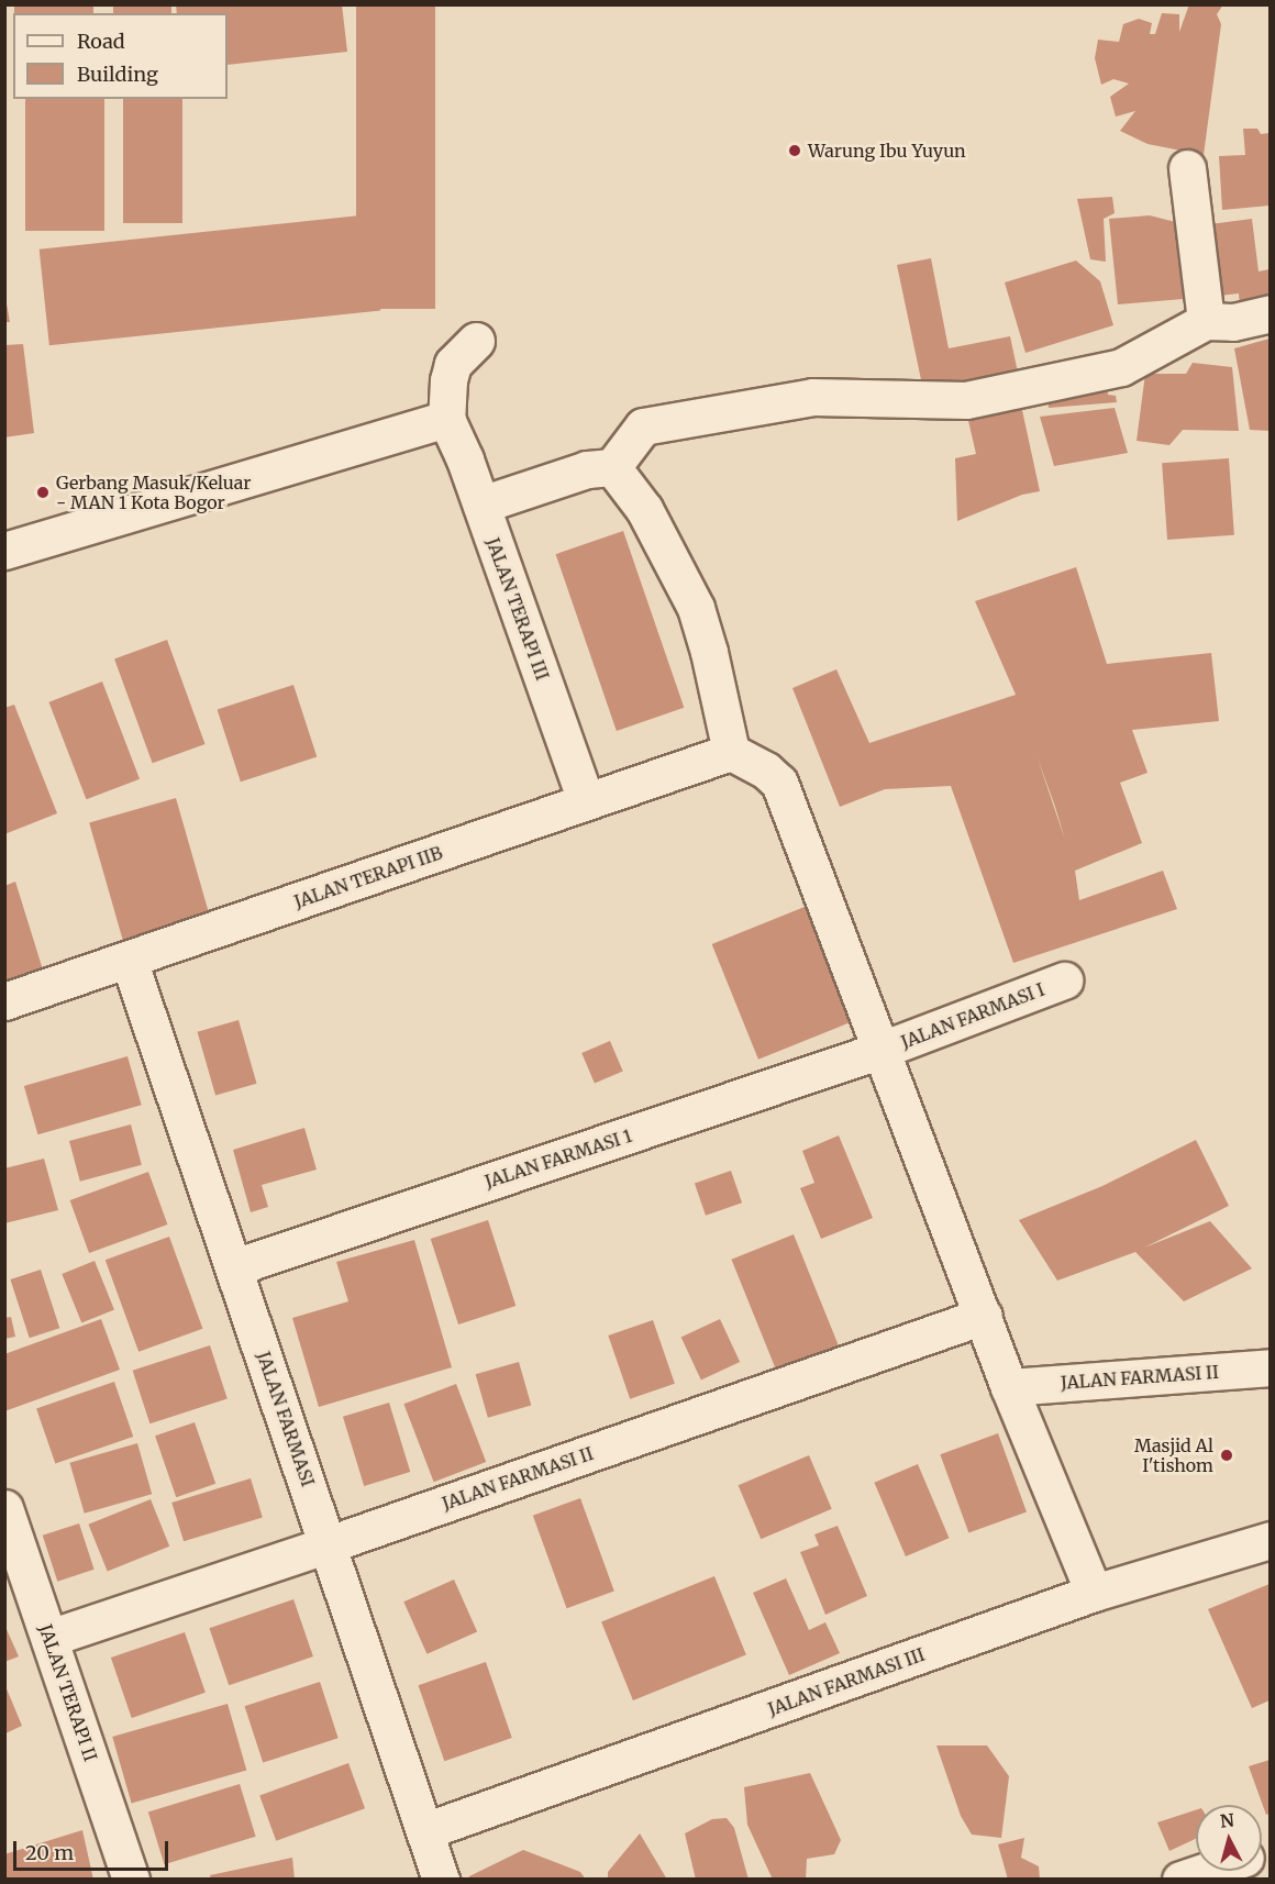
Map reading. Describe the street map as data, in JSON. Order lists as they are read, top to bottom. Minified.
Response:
{"streets":{"street":["JALAN TERAPI III","JALAN TERAPI IIB","JALAN FARMASI I","JALAN FARMASI 1","JALAN FARMASI II","JALAN FARMASI","JALAN FARMASI III","JALAN TERAPI II"]},"crossings":[["JALAN TERAPI III","JALAN TERAPI IIB"],["JALAN TERAPI IIB","JALAN FARMASI"],["JALAN FARMASI I","JALAN FARMASI 1"],["JALAN FARMASI 1","JALAN FARMASI"],["JALAN FARMASI II","JALAN FARMASI"],["JALAN FARMASI II","JALAN TERAPI II"],["JALAN FARMASI","JALAN FARMASI III"]],"places":["Warung Ibu Yuyun","Gerbang Masuk/Keluar - MAN 1 Kota Bogor","Masjid Al I'tishom"],"legend":["Road","Building"],"scale_bar":"20 m","north":"top"}
